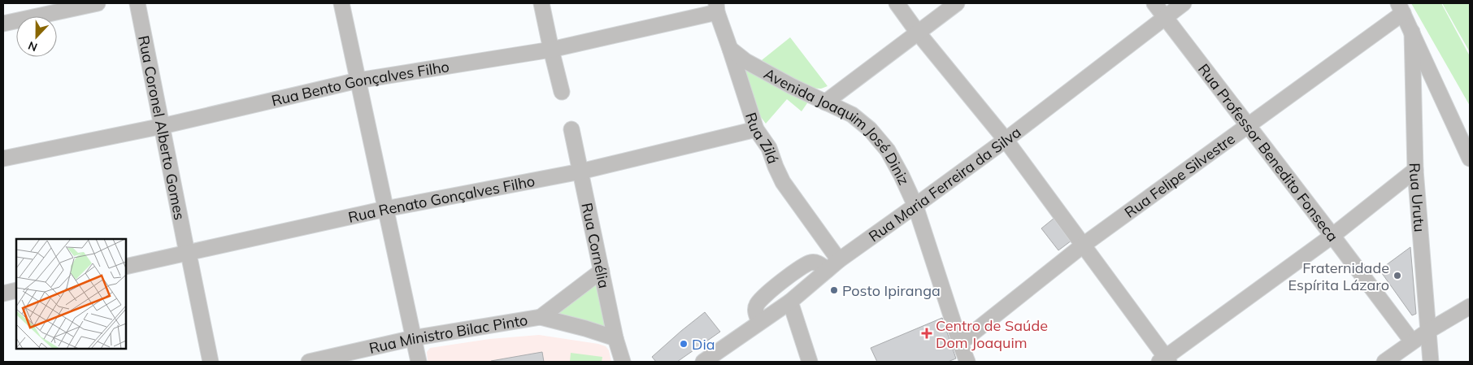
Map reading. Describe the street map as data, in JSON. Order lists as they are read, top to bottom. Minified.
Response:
{"streets":{"street":["Rua Bento Gonçalves Filho","Rua Coronel Alberto Gomes","Avenida Joaquim José Diniz","Rua Zilá","Rua Professor Benedito Fonseca","Rua Felipe Silvestre","Rua Maria Ferreira da Silva","Rua Urutu","Rua Renato Gonçalves Filho","Rua Cornélia","Rua Ministro Bilac Pinto"]},"crossings":[["Rua Bento Gonçalves Filho","Rua Coronel Alberto Gomes"],["Rua Bento Gonçalves Filho","Rua Zilá"],["Rua Coronel Alberto Gomes","Rua Renato Gonçalves Filho"],["Avenida Joaquim José Diniz","Rua Zilá"],["Avenida Joaquim José Diniz","Rua Felipe Silvestre"],["Avenida Joaquim José Diniz","Rua Maria Ferreira da Silva"],["Rua Zilá","Rua Maria Ferreira da Silva"],["Rua Zilá","Rua Renato Gonçalves Filho"],["Rua Professor Benedito Fonseca","Rua Felipe Silvestre"],["Rua Professor Benedito Fonseca","Rua Maria Ferreira da Silva"],["Rua Renato Gonçalves Filho","Rua Cornélia"],["Rua Cornélia","Rua Ministro Bilac Pinto"]],"places":{"other":["Fraternidade Espírita Lázaro","Posto Ipiranga","Dia"],"health":["Centro de Saúde Dom Joaquim"]},"north":"bottom"}
